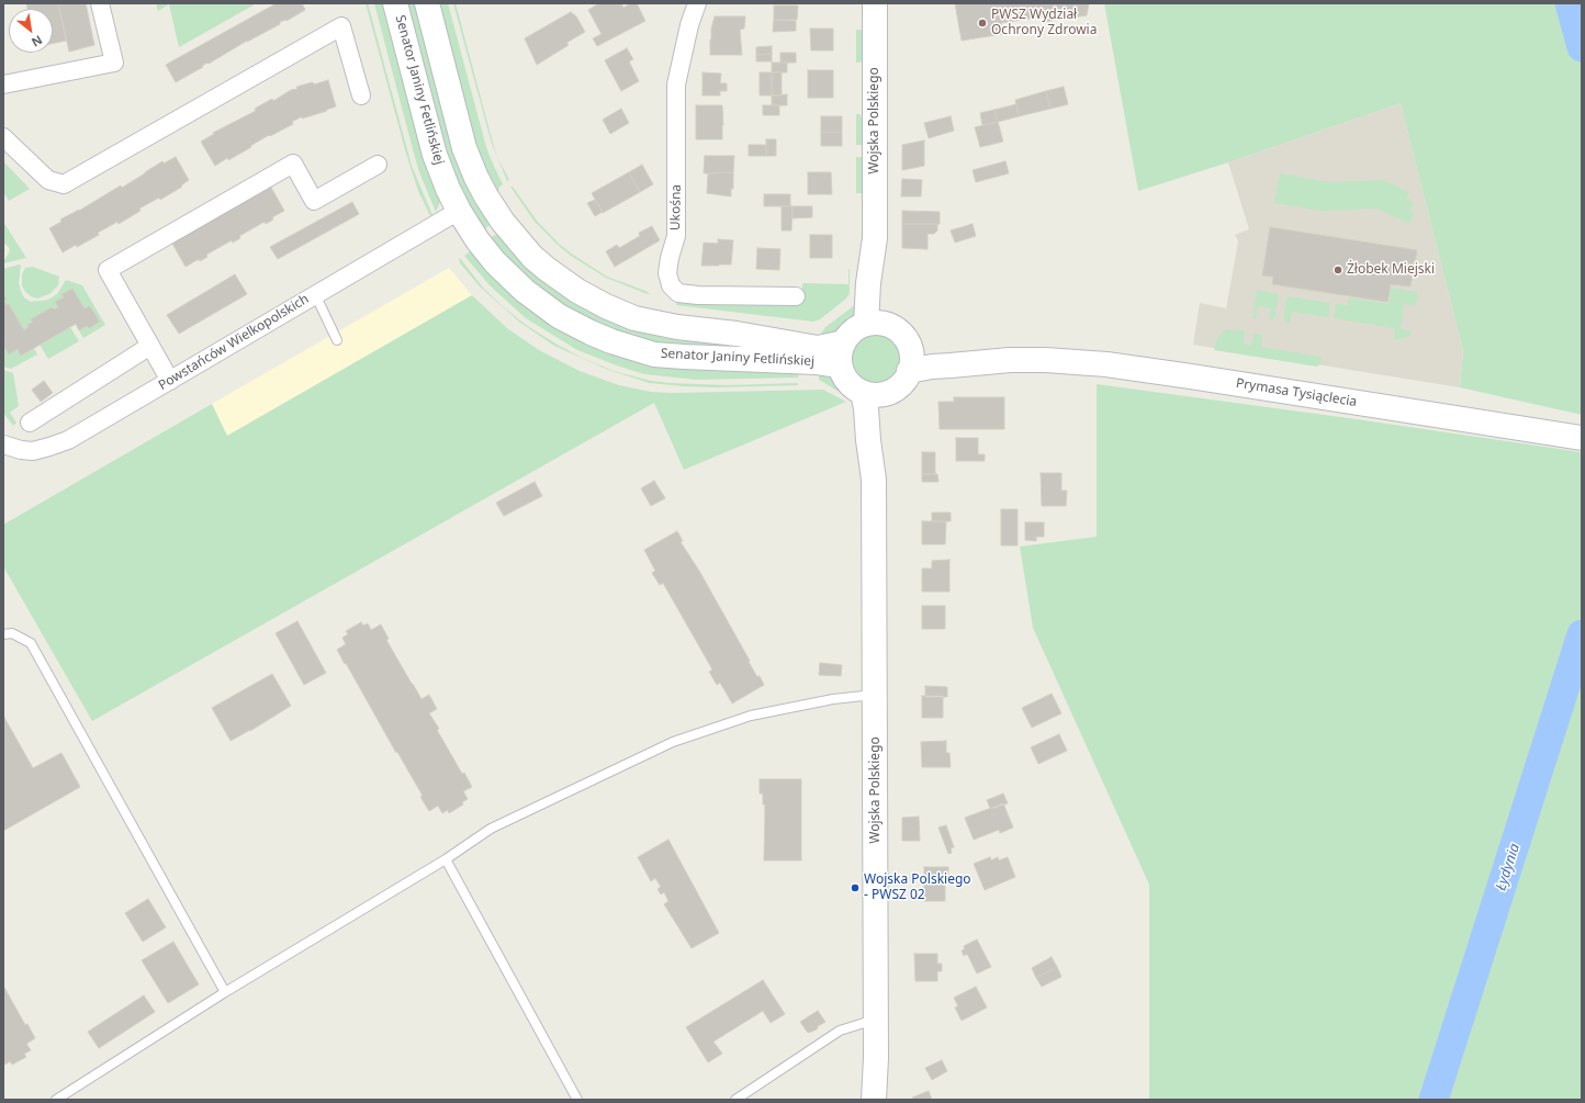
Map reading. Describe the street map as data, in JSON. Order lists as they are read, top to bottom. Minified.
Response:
{"streets":{"main road":["Senator Janiny Fetlińskiej","Wojska Polskiego","Prymasa Tysiąclecia"],"street":["Ukośna","Powstańców Wielkopolskich"]},"crossings":[["Senator Janiny Fetlińskiej","Wojska Polskiego"],["Senator Janiny Fetlińskiej","Powstańców Wielkopolskich"],["Senator Janiny Fetlińskiej","Prymasa Tysiąclecia"],["Wojska Polskiego","Prymasa Tysiąclecia"]],"water":["Łydynia"],"places":["PWSZ Wydział Ochrony Zdrowia","Żłobek Miejski","Wojska Polskiego - PWSZ 02"],"north":"bottom right"}
